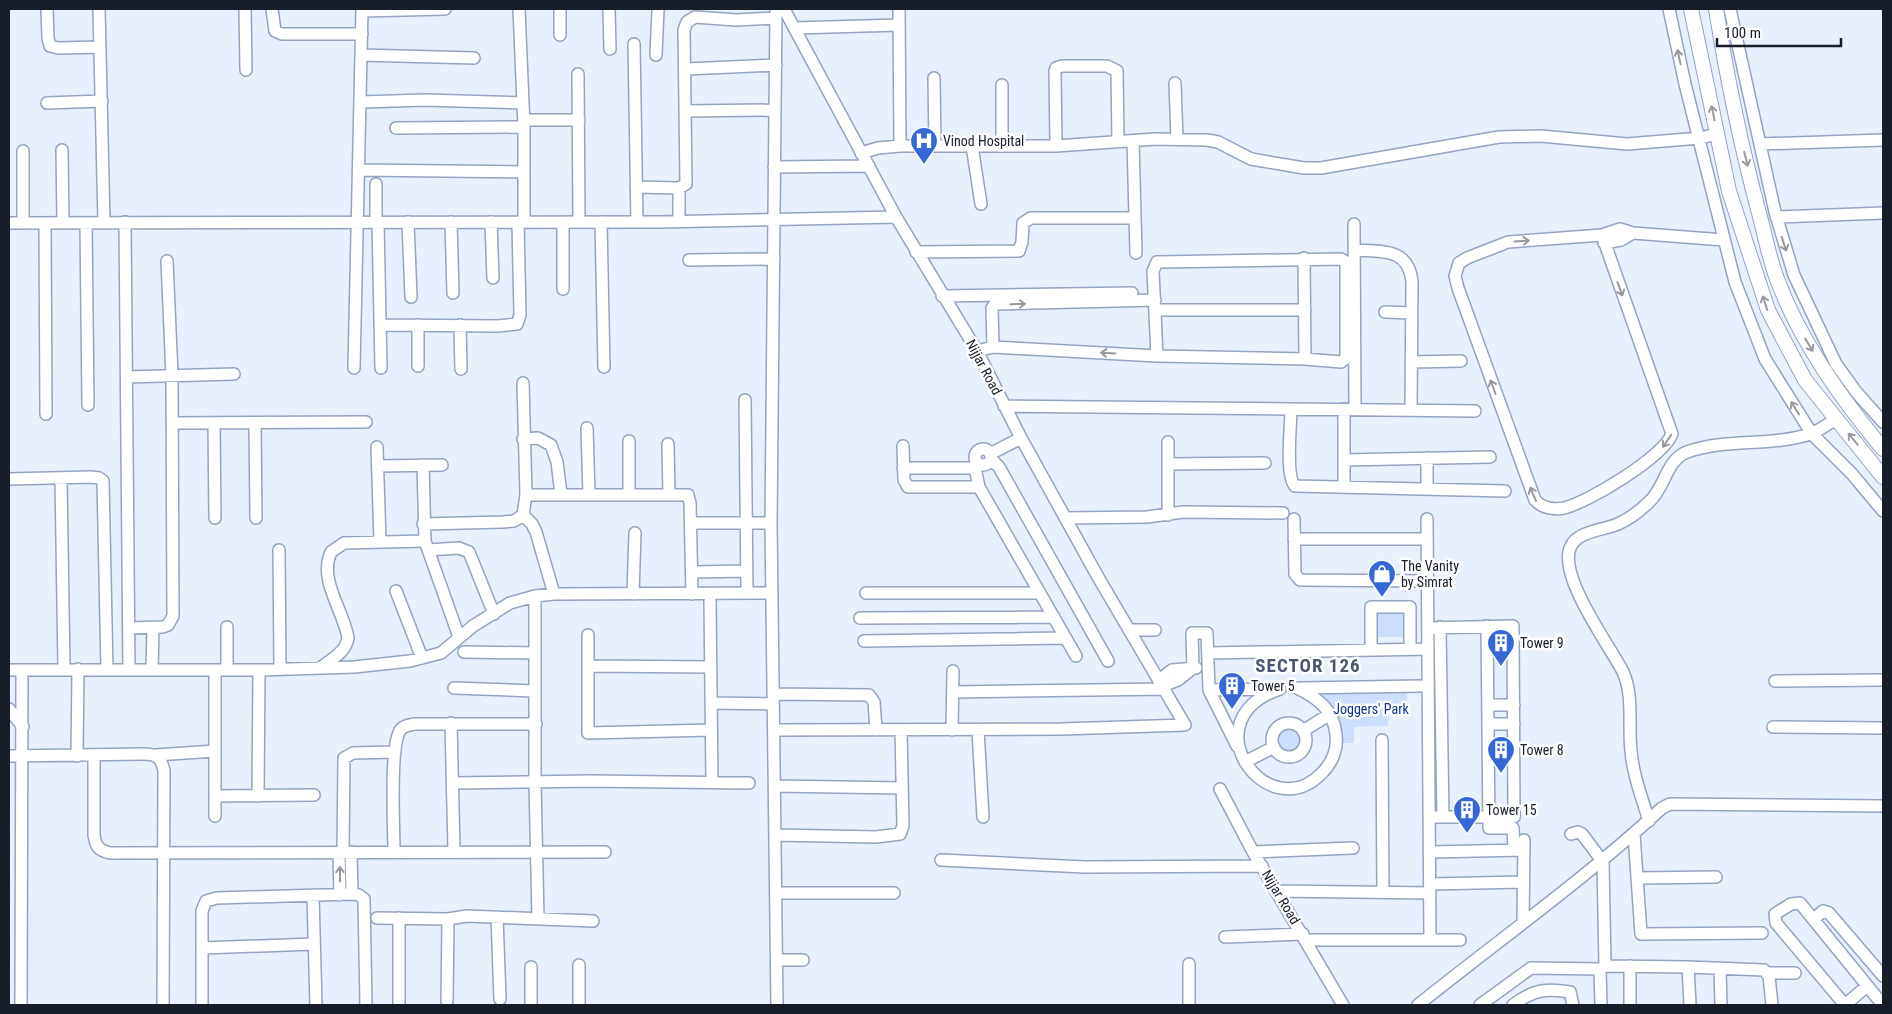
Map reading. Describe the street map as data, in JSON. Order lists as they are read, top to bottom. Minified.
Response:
{"streets":{"street":["Nijjar Road"]},"districts":["SECTOR 126"],"parks":["Joggers' Park"],"places":{"hospital":["Vinod Hospital"],"shop":["The Vanity by Simrat"],"building":["Tower 9","Tower 5","Tower 8","Tower 15"]},"scale_bar":"100 m"}
